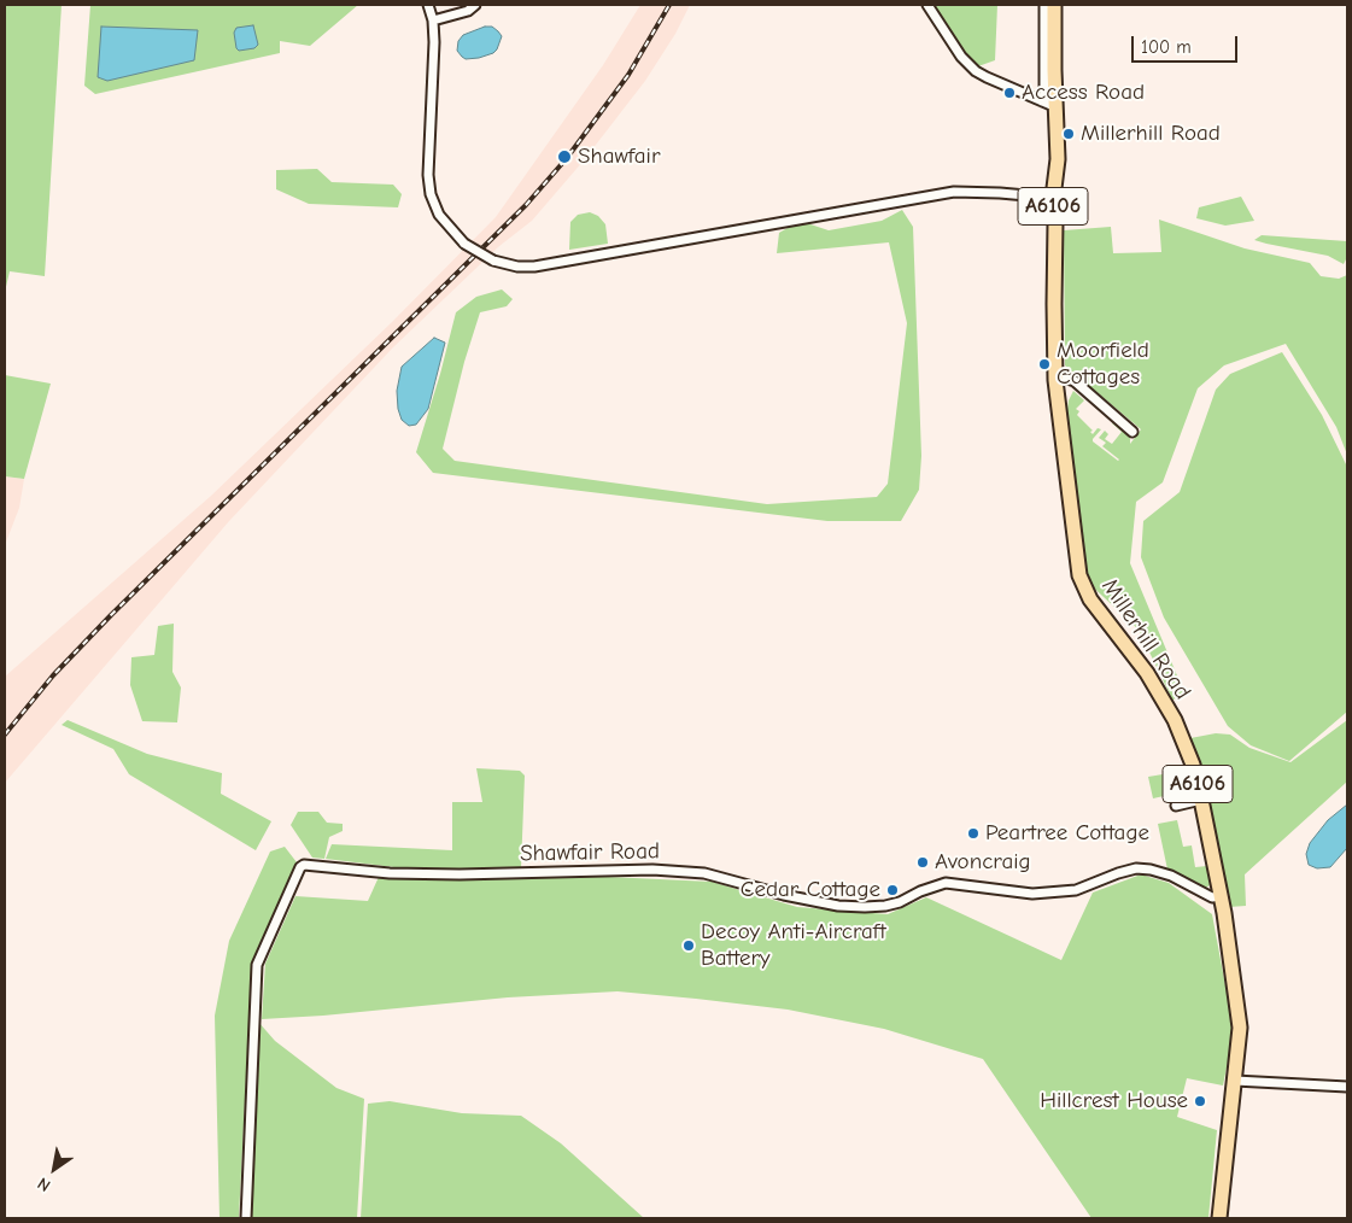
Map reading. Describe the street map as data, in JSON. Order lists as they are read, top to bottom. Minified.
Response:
{"streets":{"main road":["A6106","Millerhill Road"],"street":["Shawfair Road"]},"crossings":[["Millerhill Road","Shawfair Road"]],"places":["Access Road","Millerhill Road","Shawfair","Moorfield Cottages","Peartree Cottage","Avoncraig","Cedar Cottage","Decoy Anti-Aircraft Battery","Hillcrest House"],"scale_bar":"100 m","north":"bottom left"}
